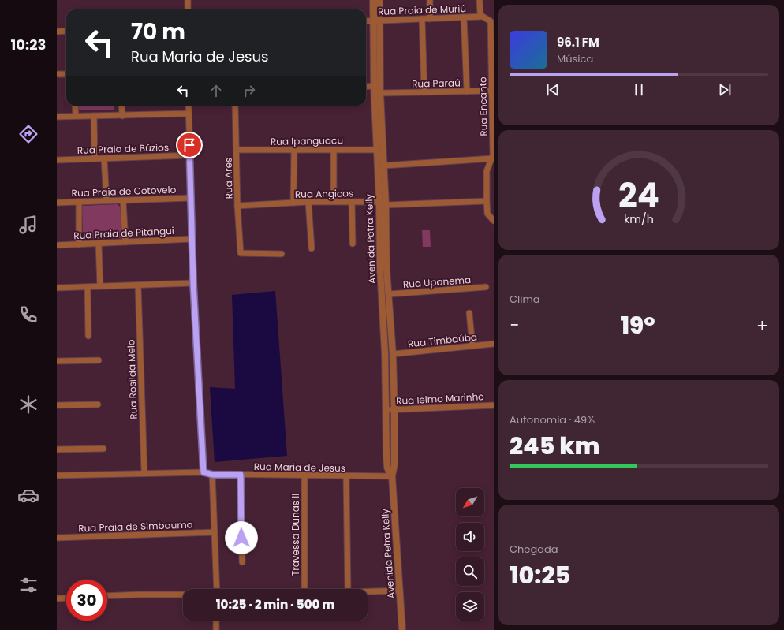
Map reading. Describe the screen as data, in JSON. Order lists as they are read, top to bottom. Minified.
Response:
{"streets":{"street":["Rua Praia de Muriú","Rua Paraú","Rua Encanto","Rua Ipanguacu","Rua Praia de Búzios","Rua Ares","Rua Praia de Cotovelo","Rua Angicos","Rua Praia de Pitangui","Avenida Petra Kelly","Rua Upanema","Rua Timbaúba","Rua Rosilda Melo","Rua Ielmo Marinho","Rua Maria de Jesus","Rua Praia de Simbauma","Travessa Dunas II"]},"crossings":[["Rua Praia de Muriú","Rua Encanto"],["Rua Praia de Muriú","Avenida Petra Kelly"],["Rua Paraú","Rua Encanto"],["Rua Paraú","Avenida Petra Kelly"],["Rua Encanto","Rua Angicos"],["Rua Ipanguacu","Rua Ares"],["Rua Ipanguacu","Avenida Petra Kelly"],["Rua Ares","Rua Angicos"],["Rua Angicos","Avenida Petra Kelly"],["Avenida Petra Kelly","Rua Upanema"],["Avenida Petra Kelly","Rua Timbaúba"],["Avenida Petra Kelly","Rua Ielmo Marinho"],["Avenida Petra Kelly","Rua Maria de Jesus"],["Rua Rosilda Melo","Rua Maria de Jesus"],["Rua Maria de Jesus","Travessa Dunas II"]],"north":"bottom left","page":{"tabs":"10:23","turn":["70 m","Rua Maria de Jesus"],"song":["96.1 FM","Música"],"tile":["Clima",["Autonomia · 49%","245 km"],["Chegada","10:25"]],"heat":["−","19°","+"],"limit":"30","trip":"10:25 · 2 min · 500 m","gauge":["24","km/h"]}}
